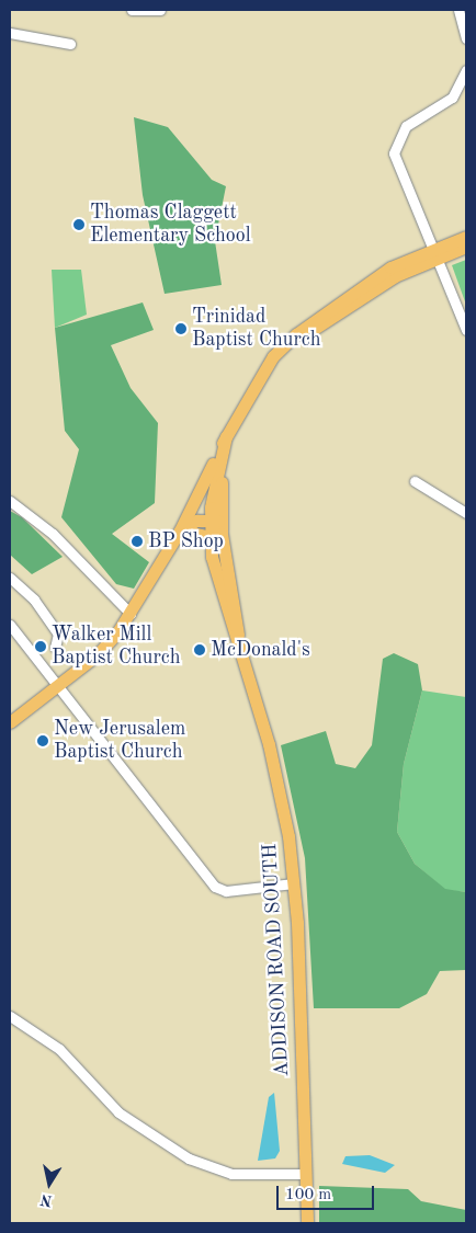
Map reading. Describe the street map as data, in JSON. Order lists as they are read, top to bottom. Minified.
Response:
{"streets":{"main road":["ADDISON ROAD SOUTH"]},"places":["Thomas Claggett Elementary School","Trinidad Baptist Church","BP Shop","Walker Mill Baptist Church","McDonald's","New Jerusalem Baptist Church"],"scale_bar":"100 m","north":"bottom"}
